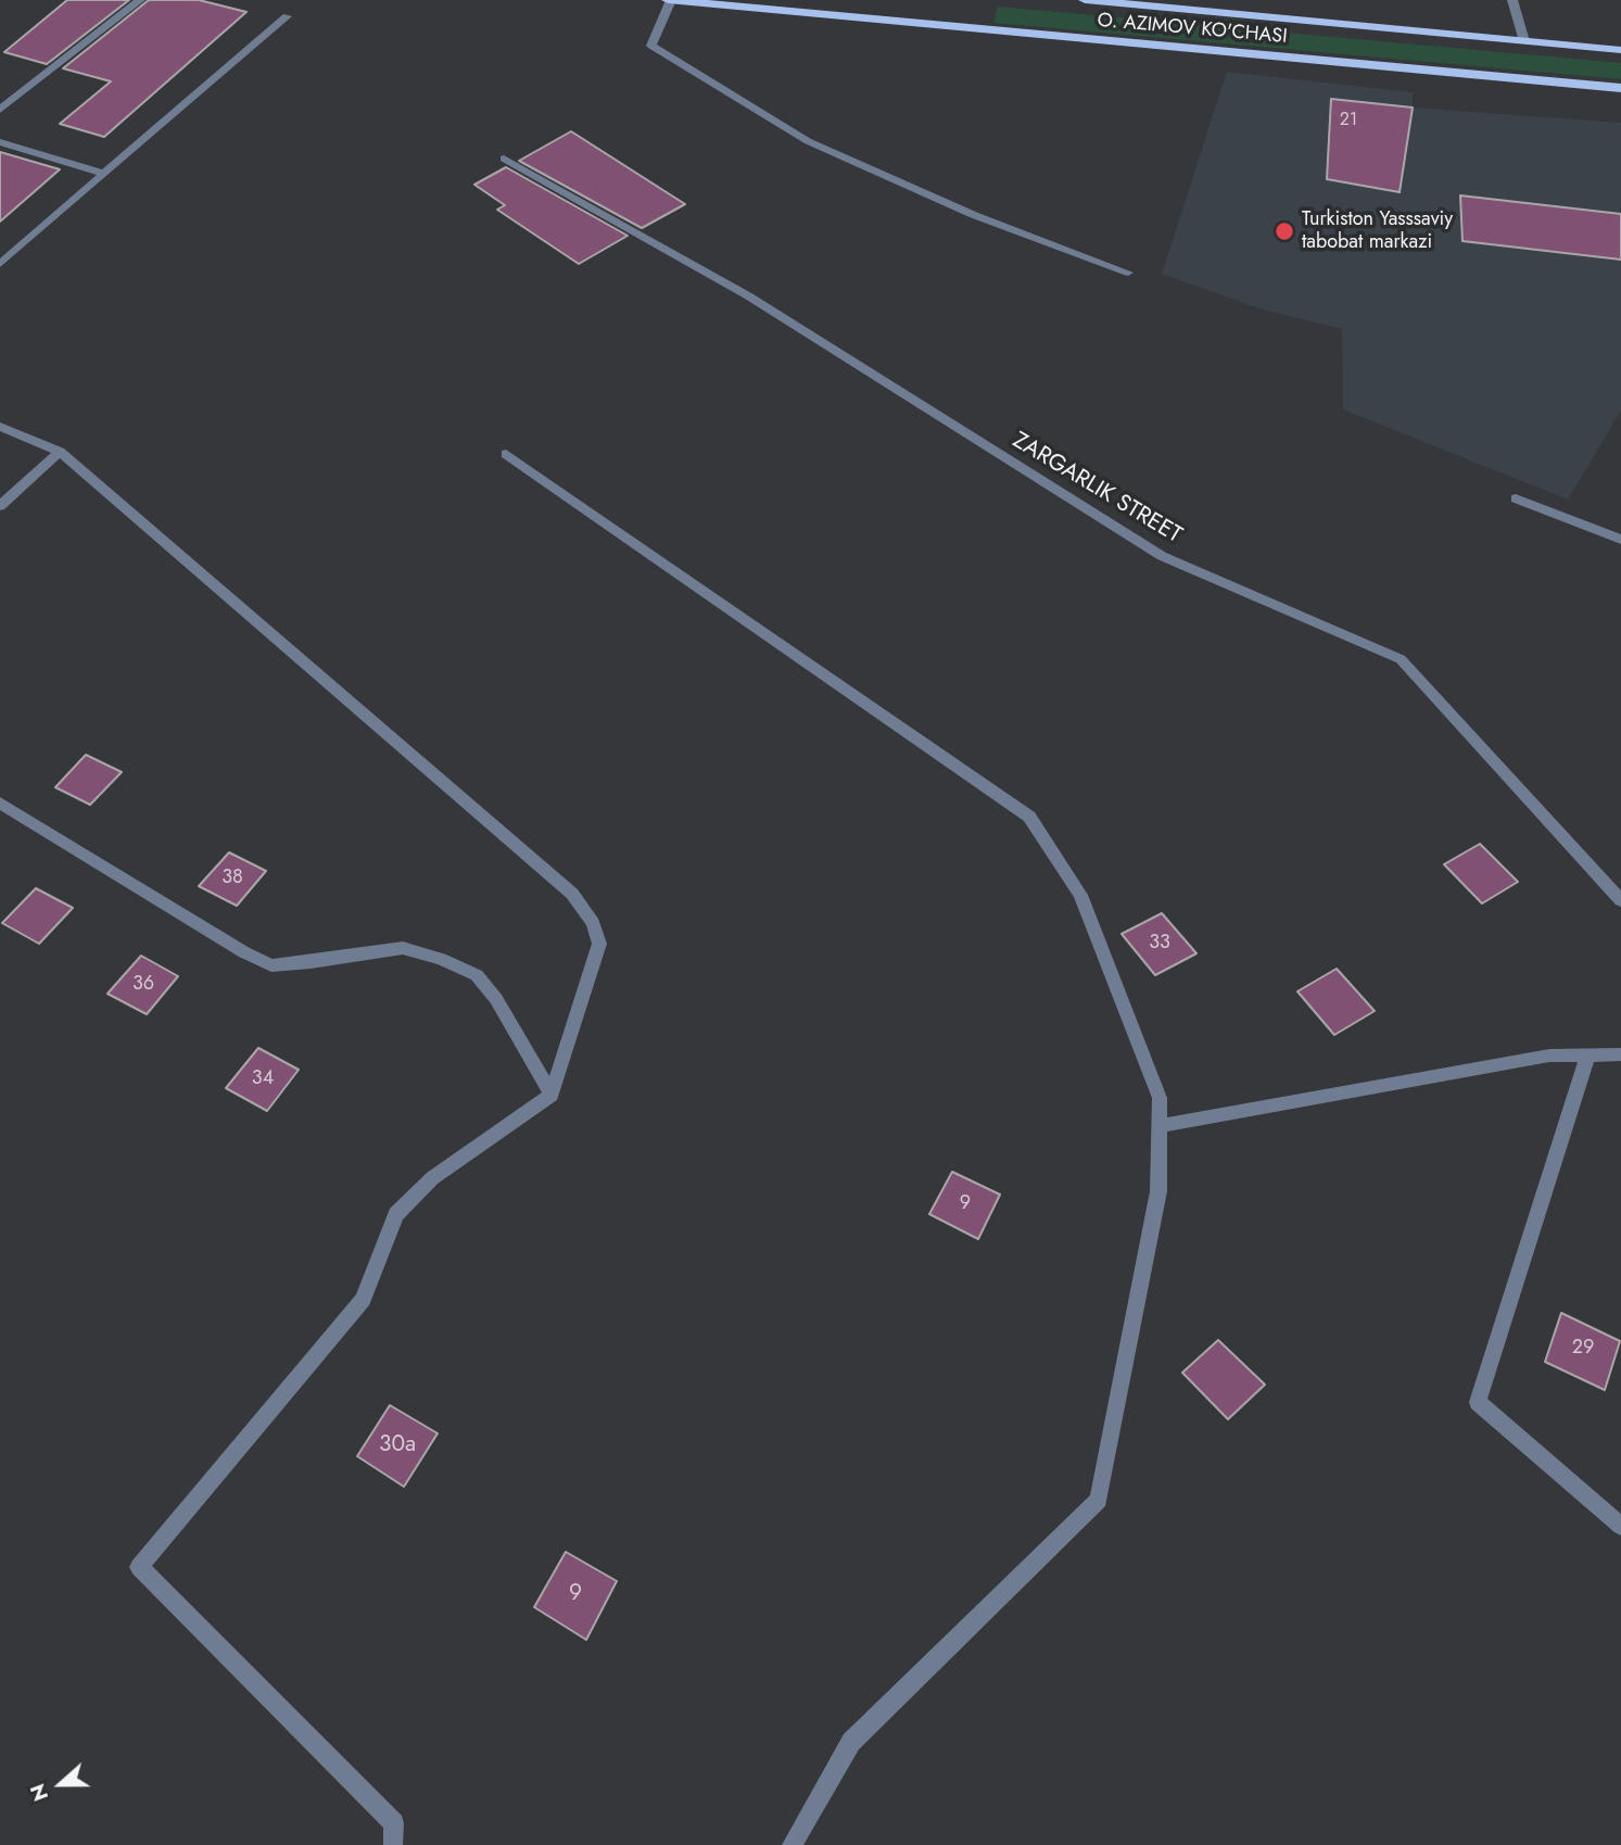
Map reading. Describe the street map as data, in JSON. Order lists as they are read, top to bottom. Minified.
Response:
{"streets":{"main road":["O. AZIMOV KO'CHASI"],"street":["ZARGARLIK STREET"]},"places":["Turkiston Yasssaviy tabobat markazi"],"house_numbers":["21","38","33","36","34","9","29","30a","9"],"north":"left"}
